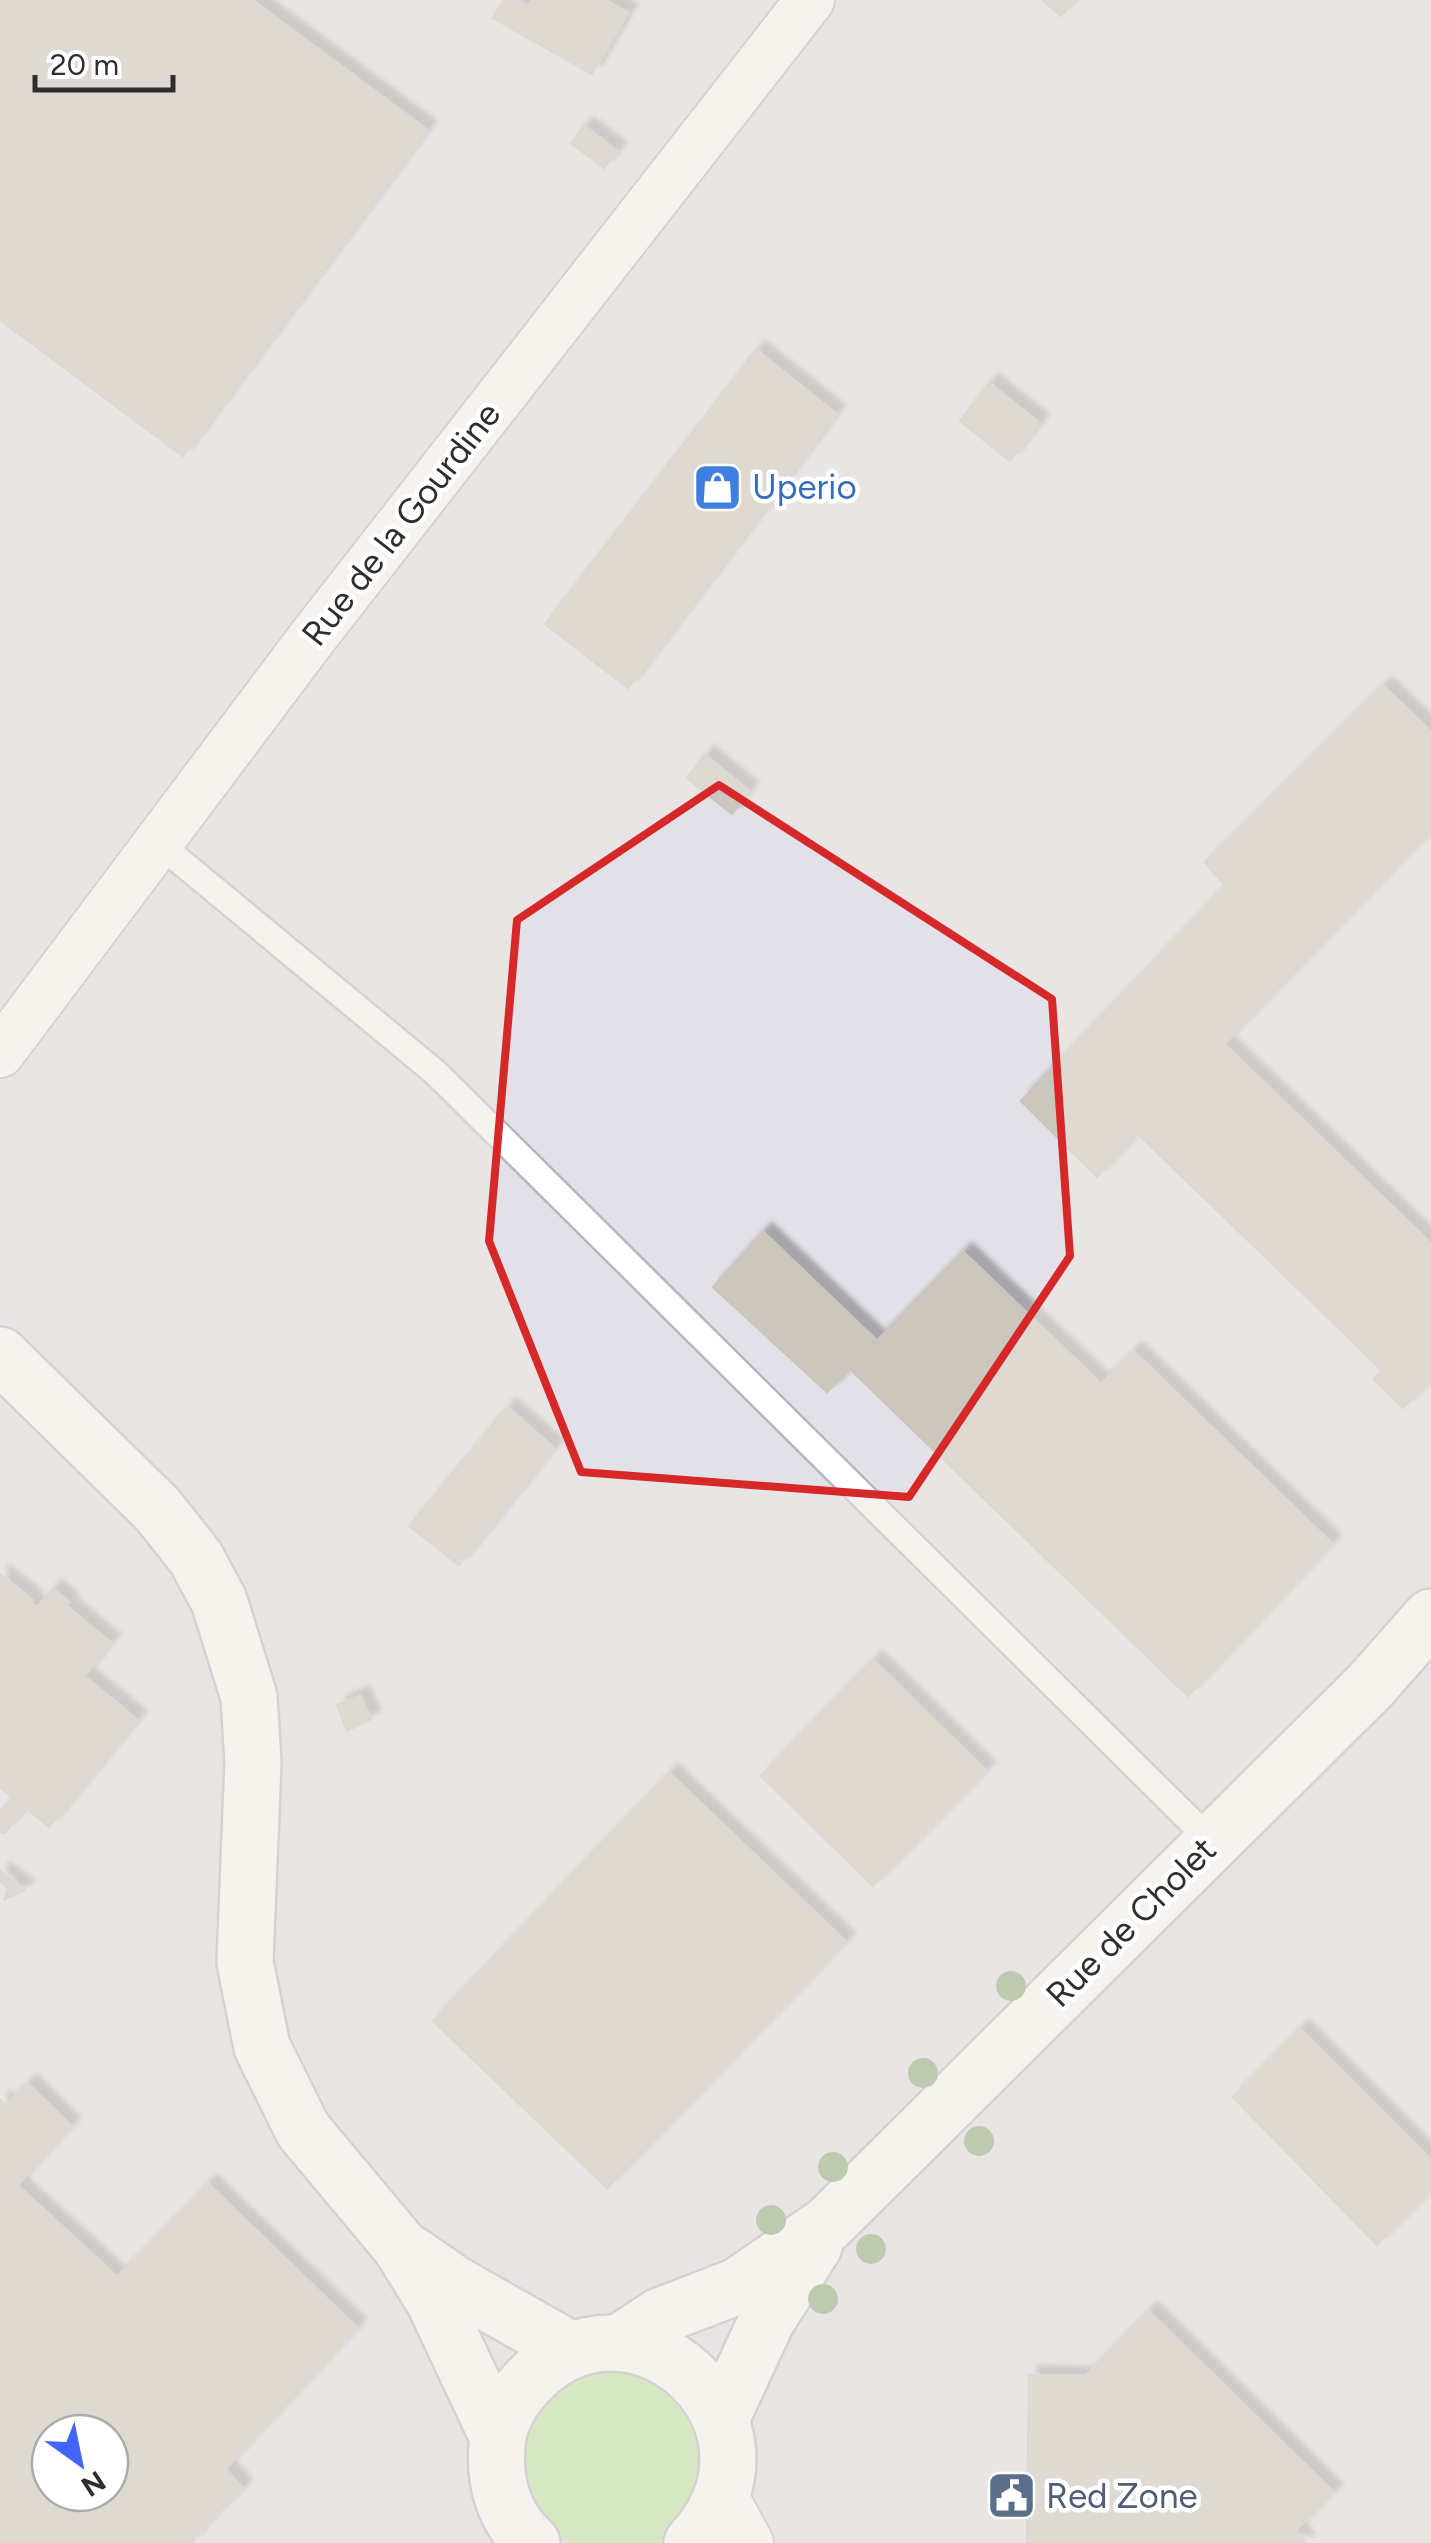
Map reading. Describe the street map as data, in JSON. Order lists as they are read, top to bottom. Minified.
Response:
{"streets":{"main road":["Rue de Cholet"],"street":["Rue de la Gourdine"]},"places":{"shop":["Uperio"],"public building":["Red Zone"]},"scale_bar":"20 m","north":"bottom right"}
